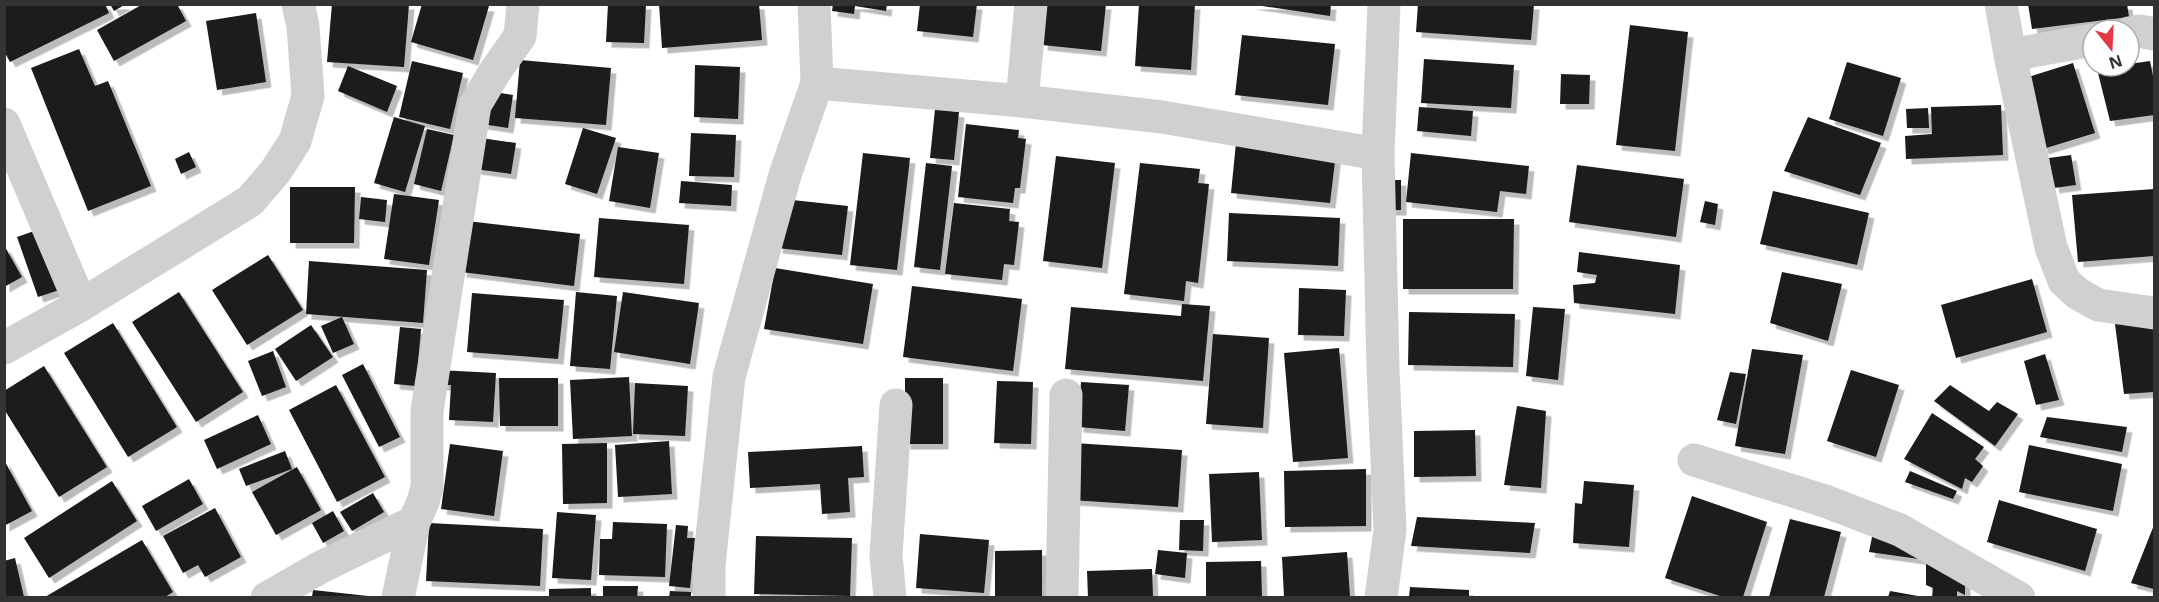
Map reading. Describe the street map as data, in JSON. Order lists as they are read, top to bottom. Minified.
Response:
{"north":"bottom"}
